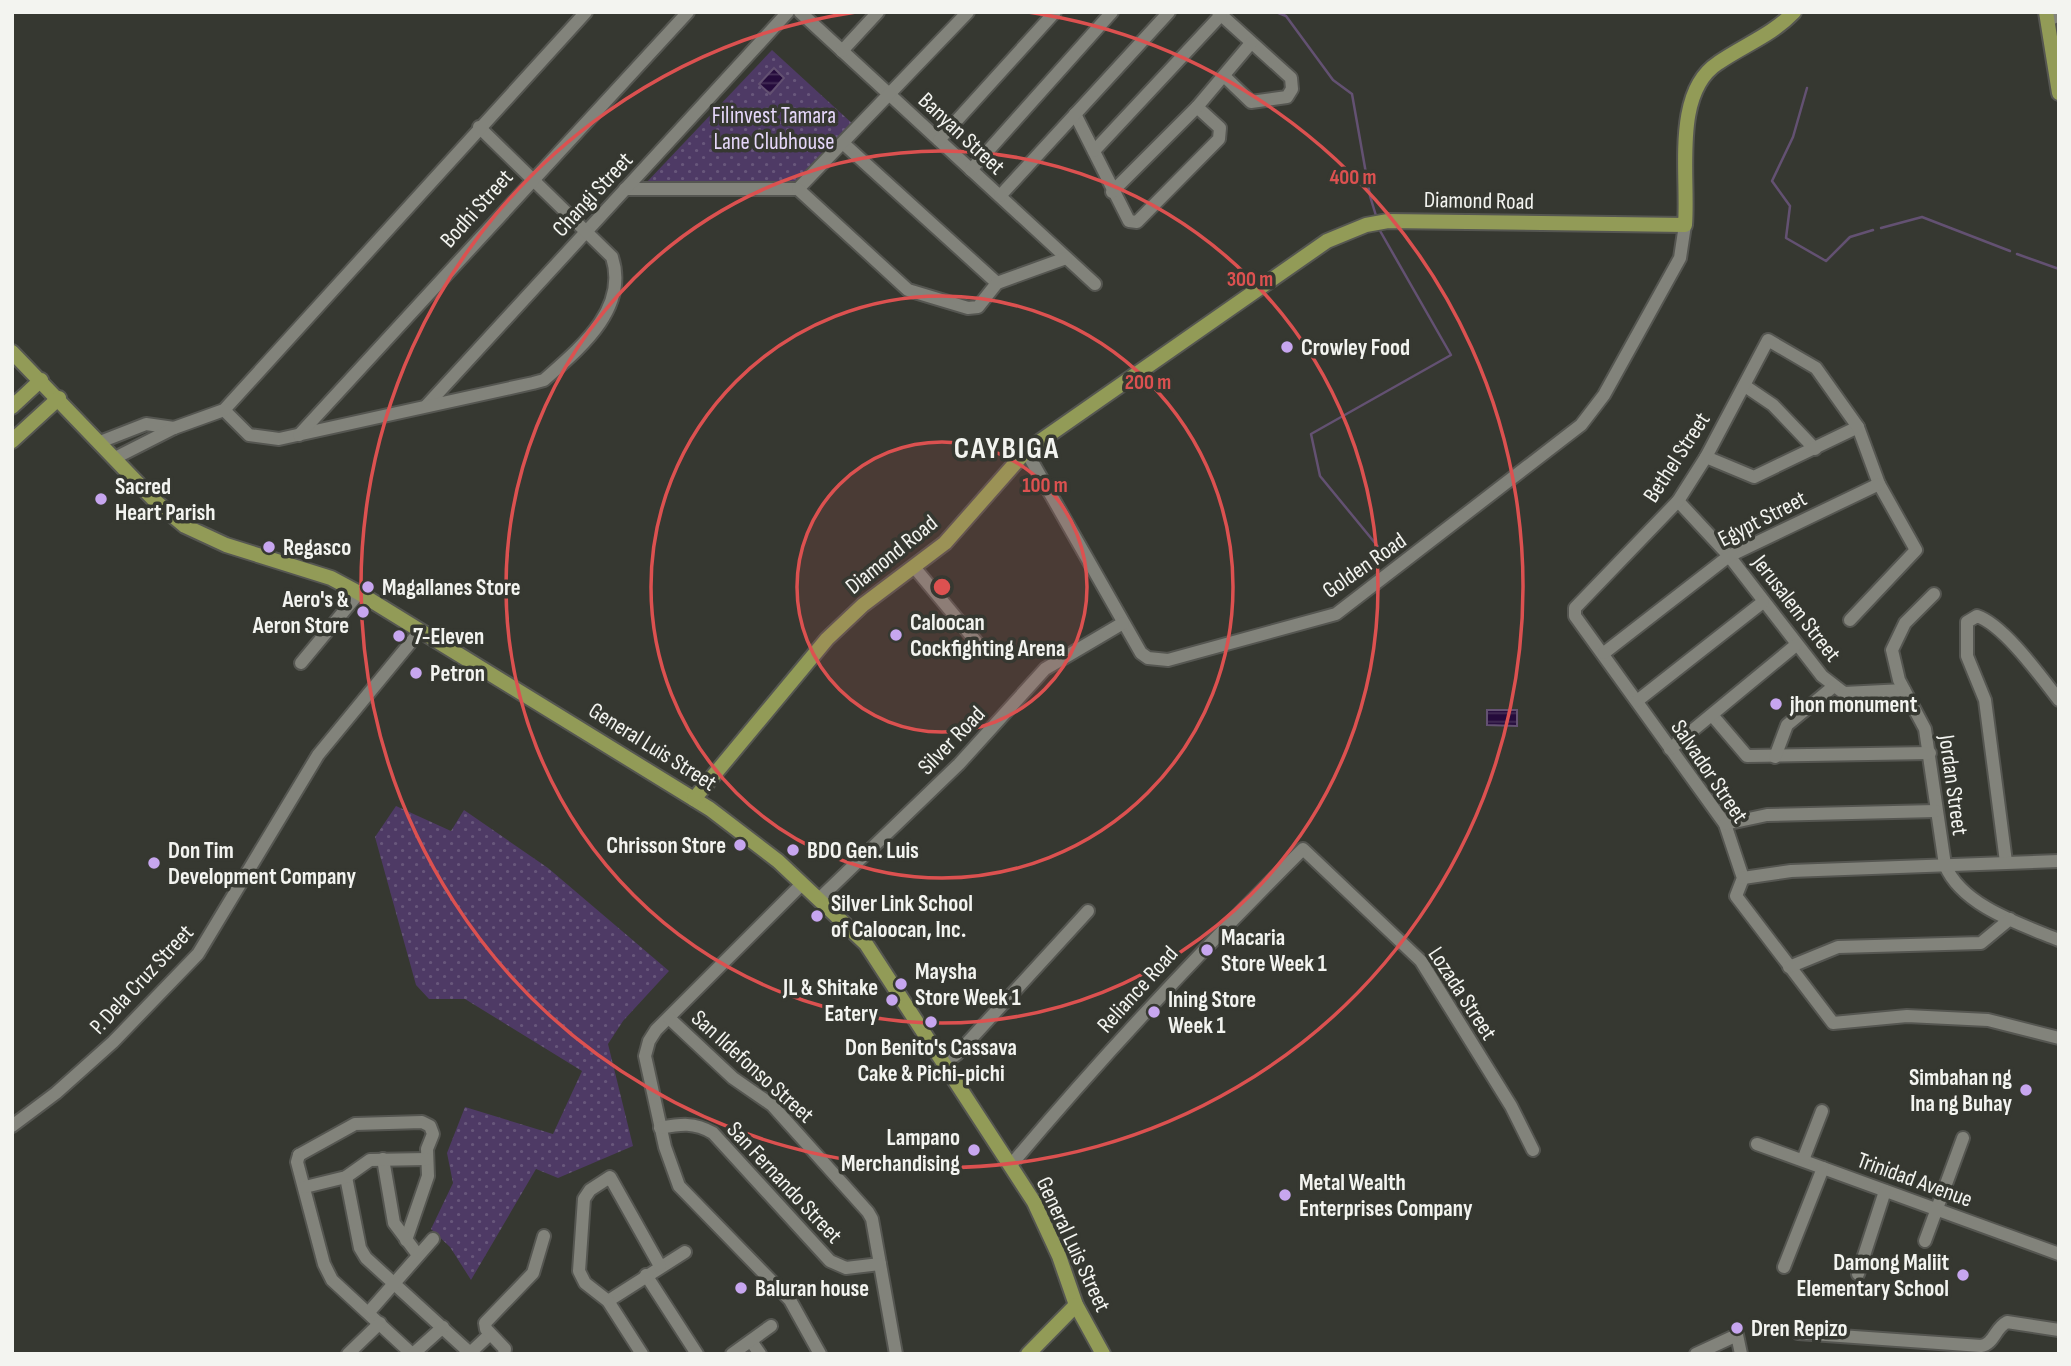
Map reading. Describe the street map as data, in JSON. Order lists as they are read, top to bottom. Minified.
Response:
{"streets":{"main road":["Diamond Road","General Luis Street"],"street":["Banyan Street","Changi Street","Bodhi Street","Bethel Street","Egypt Street","Golden Road","Jerusalem Street","Silver Road","Salvador Street","Jordan Street","P. Dela Cruz Street","Reliance Road","Lozada Street","San Ildefonso Street","Trinidad Avenue","San Fernando Street"]},"crossings":[["Diamond Road","Golden Road"],["Diamond Road","General Luis Street"],["Bethel Street","Jerusalem Street"],["Bethel Street","Salvador Street"],["Egypt Street","Jerusalem Street"],["Egypt Street","Salvador Street"],["Golden Road","Silver Road"],["Jerusalem Street","Jordan Street"],["Silver Road","General Luis Street"],["General Luis Street","P. Dela Cruz Street"],["General Luis Street","Reliance Road"],["Reliance Road","Lozada Street"],["San Ildefonso Street","San Fernando Street"]],"districts":["CAYBIGA"],"parks":["Filinvest Tamara Lane Clubhouse"],"places":["Crowley Food","Sacred Heart Parish","Regasco","Magallanes Store","Aero's & Aeron Store","Caloocan Cockfighting Arena","7-Eleven","Petron","jhon monument","Chrisson Store","BDO Gen. Luis","Don Tim Development Company","Silver Link School of Caloocan, Inc.","Macaria Store Week 1","Maysha Store Week 1","JL & Shitake Eatery","Ining Store Week 1","Don Benito's Cassava Cake & Pichi-pichi","Simbahan ng Ina ng Buhay","Lampano Merchandising","Metal Wealth Enterprises Company","Damong Maliit Elementary School","Baluran house","Dren Repizo"],"rings":["400 m","300 m","200 m","100 m"]}
